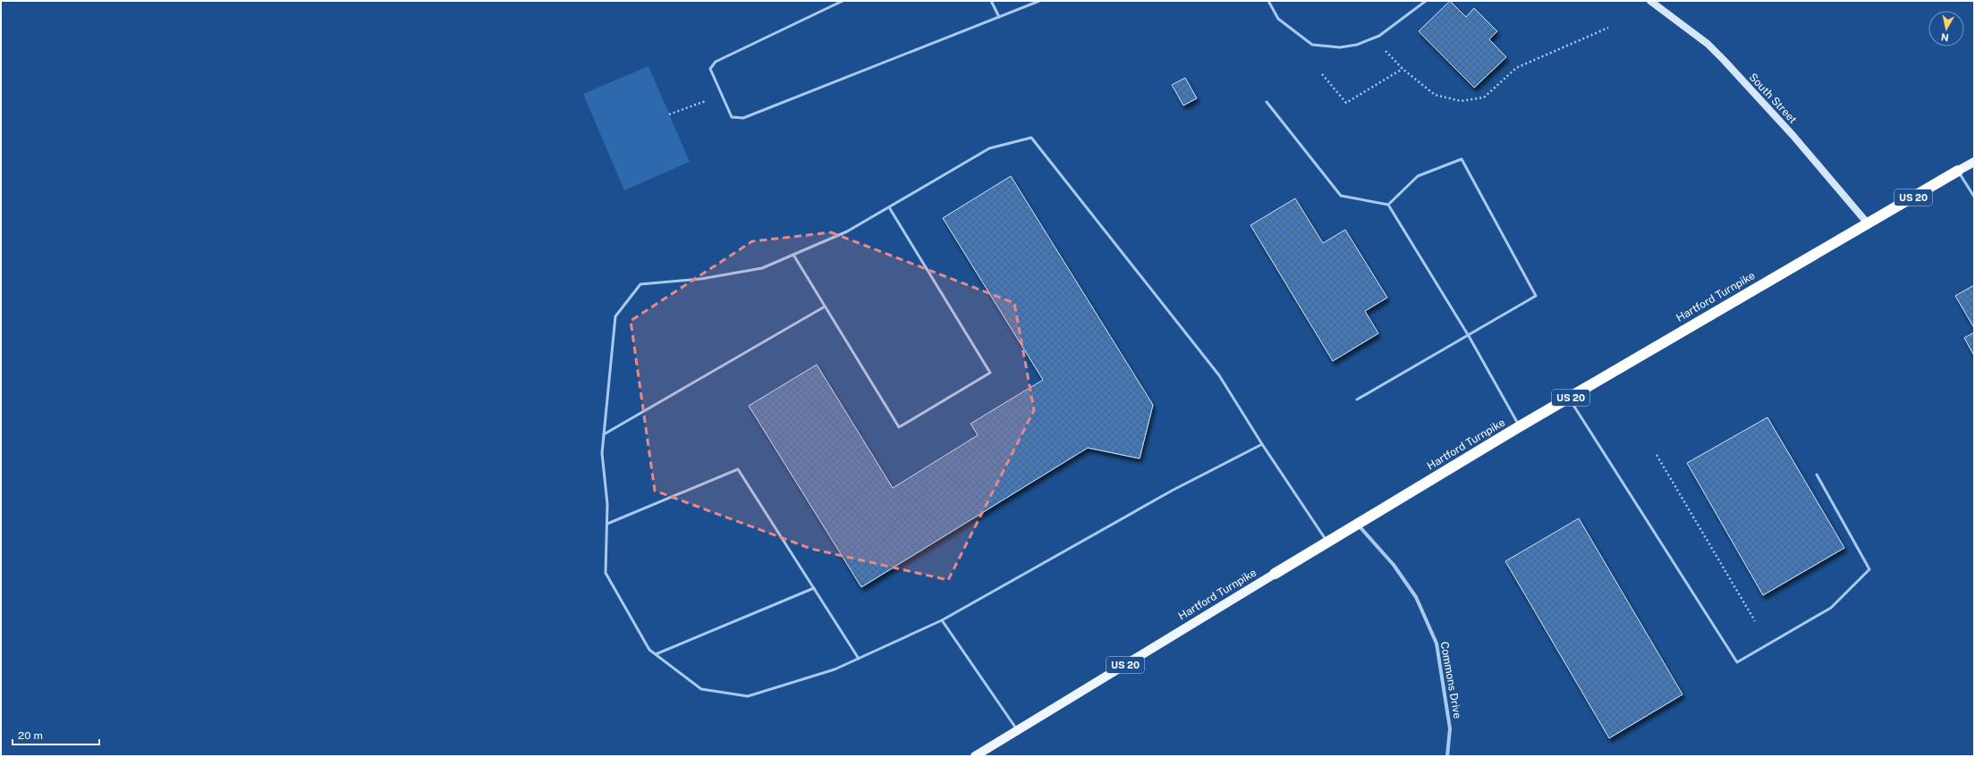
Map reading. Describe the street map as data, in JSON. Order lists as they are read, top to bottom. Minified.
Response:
{"streets":{"highway":["US 20","Hartford Turnpike"],"street":["South Street","Commons Drive"]},"crossings":[["South Street","Hartford Turnpike"],["Hartford Turnpike","Commons Drive"]],"scale_bar":"20 m","north":"bottom"}
